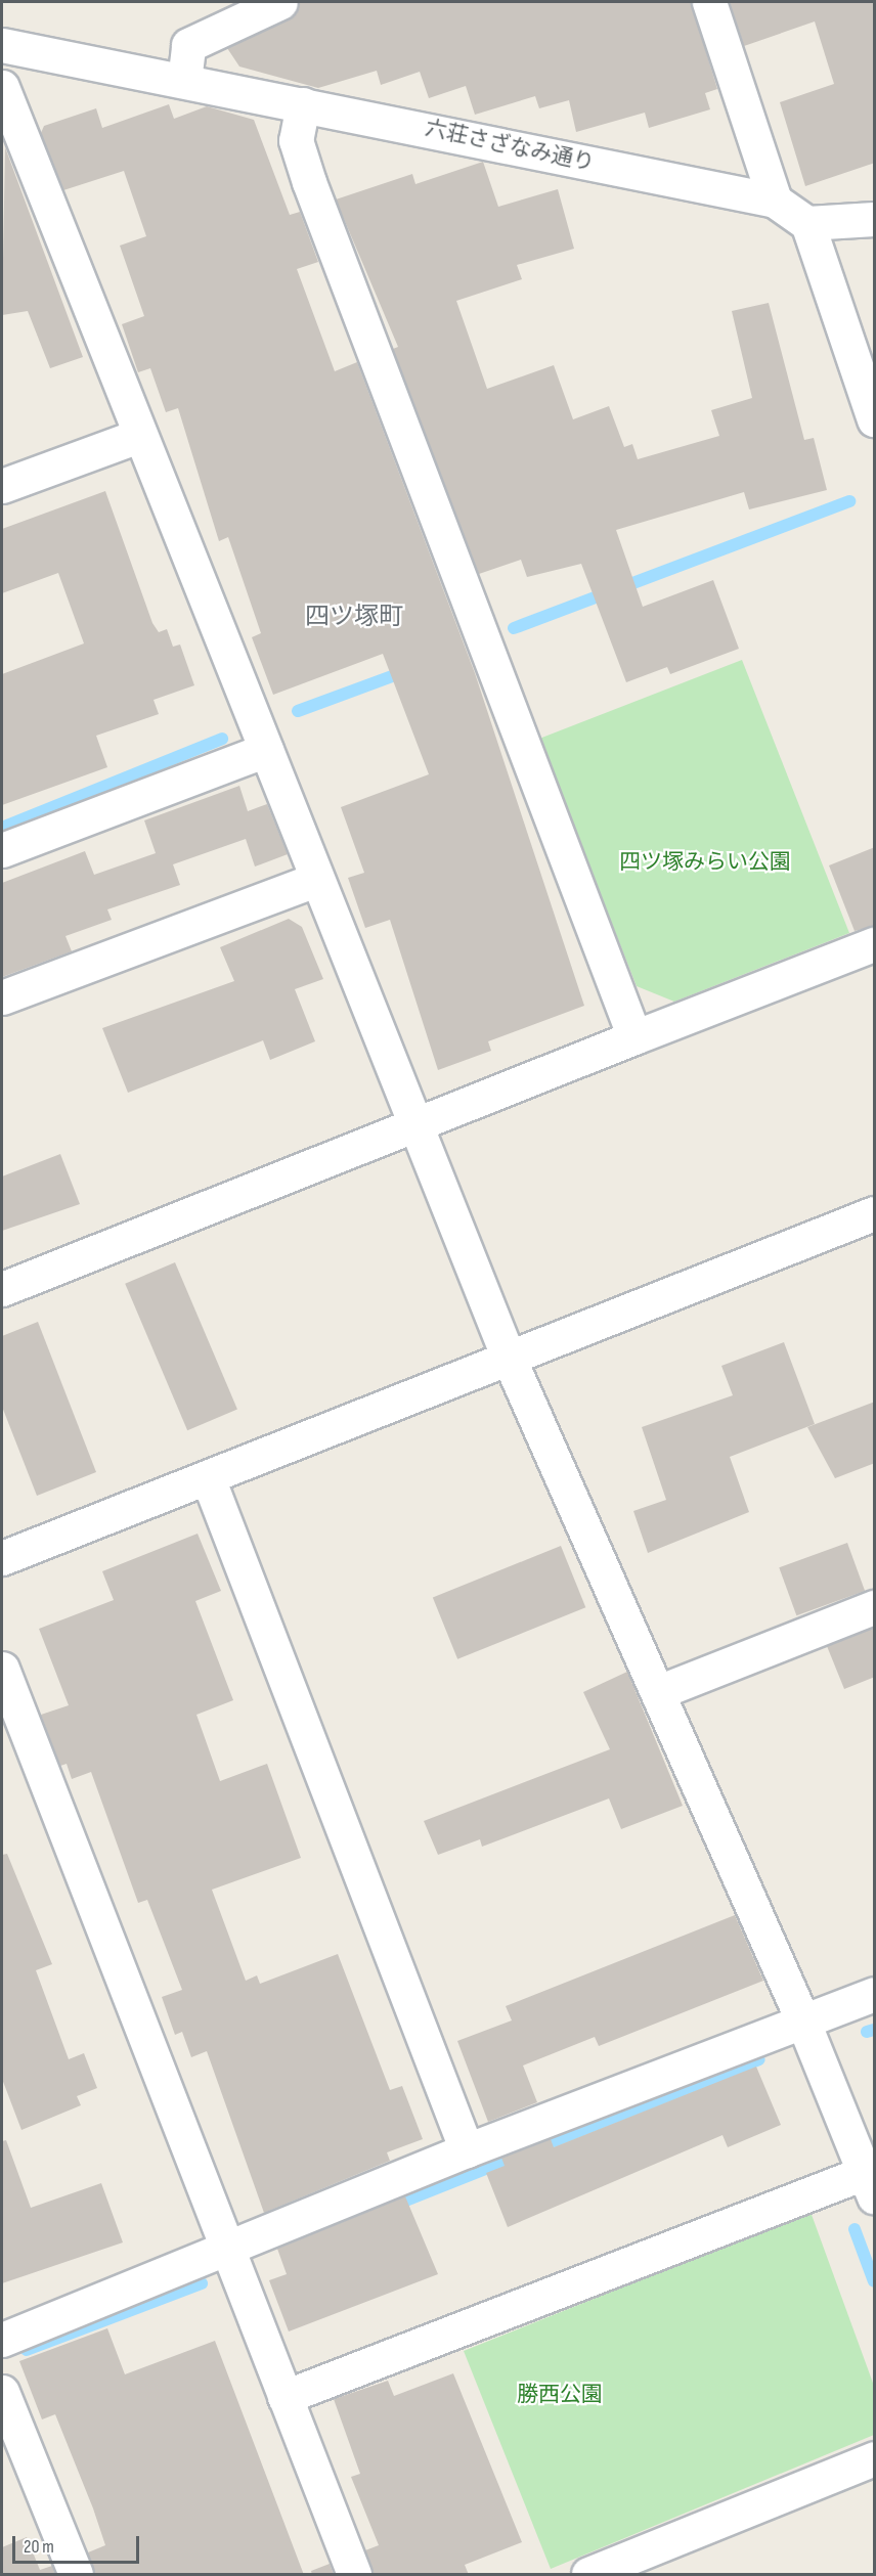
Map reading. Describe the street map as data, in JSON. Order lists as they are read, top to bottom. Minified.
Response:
{"streets":{"street":["六荘さざなみ通り"]},"districts":["四ツ塚町"],"parks":["四ツ塚みらい公園","勝西公園"],"scale_bar":"20 m"}
